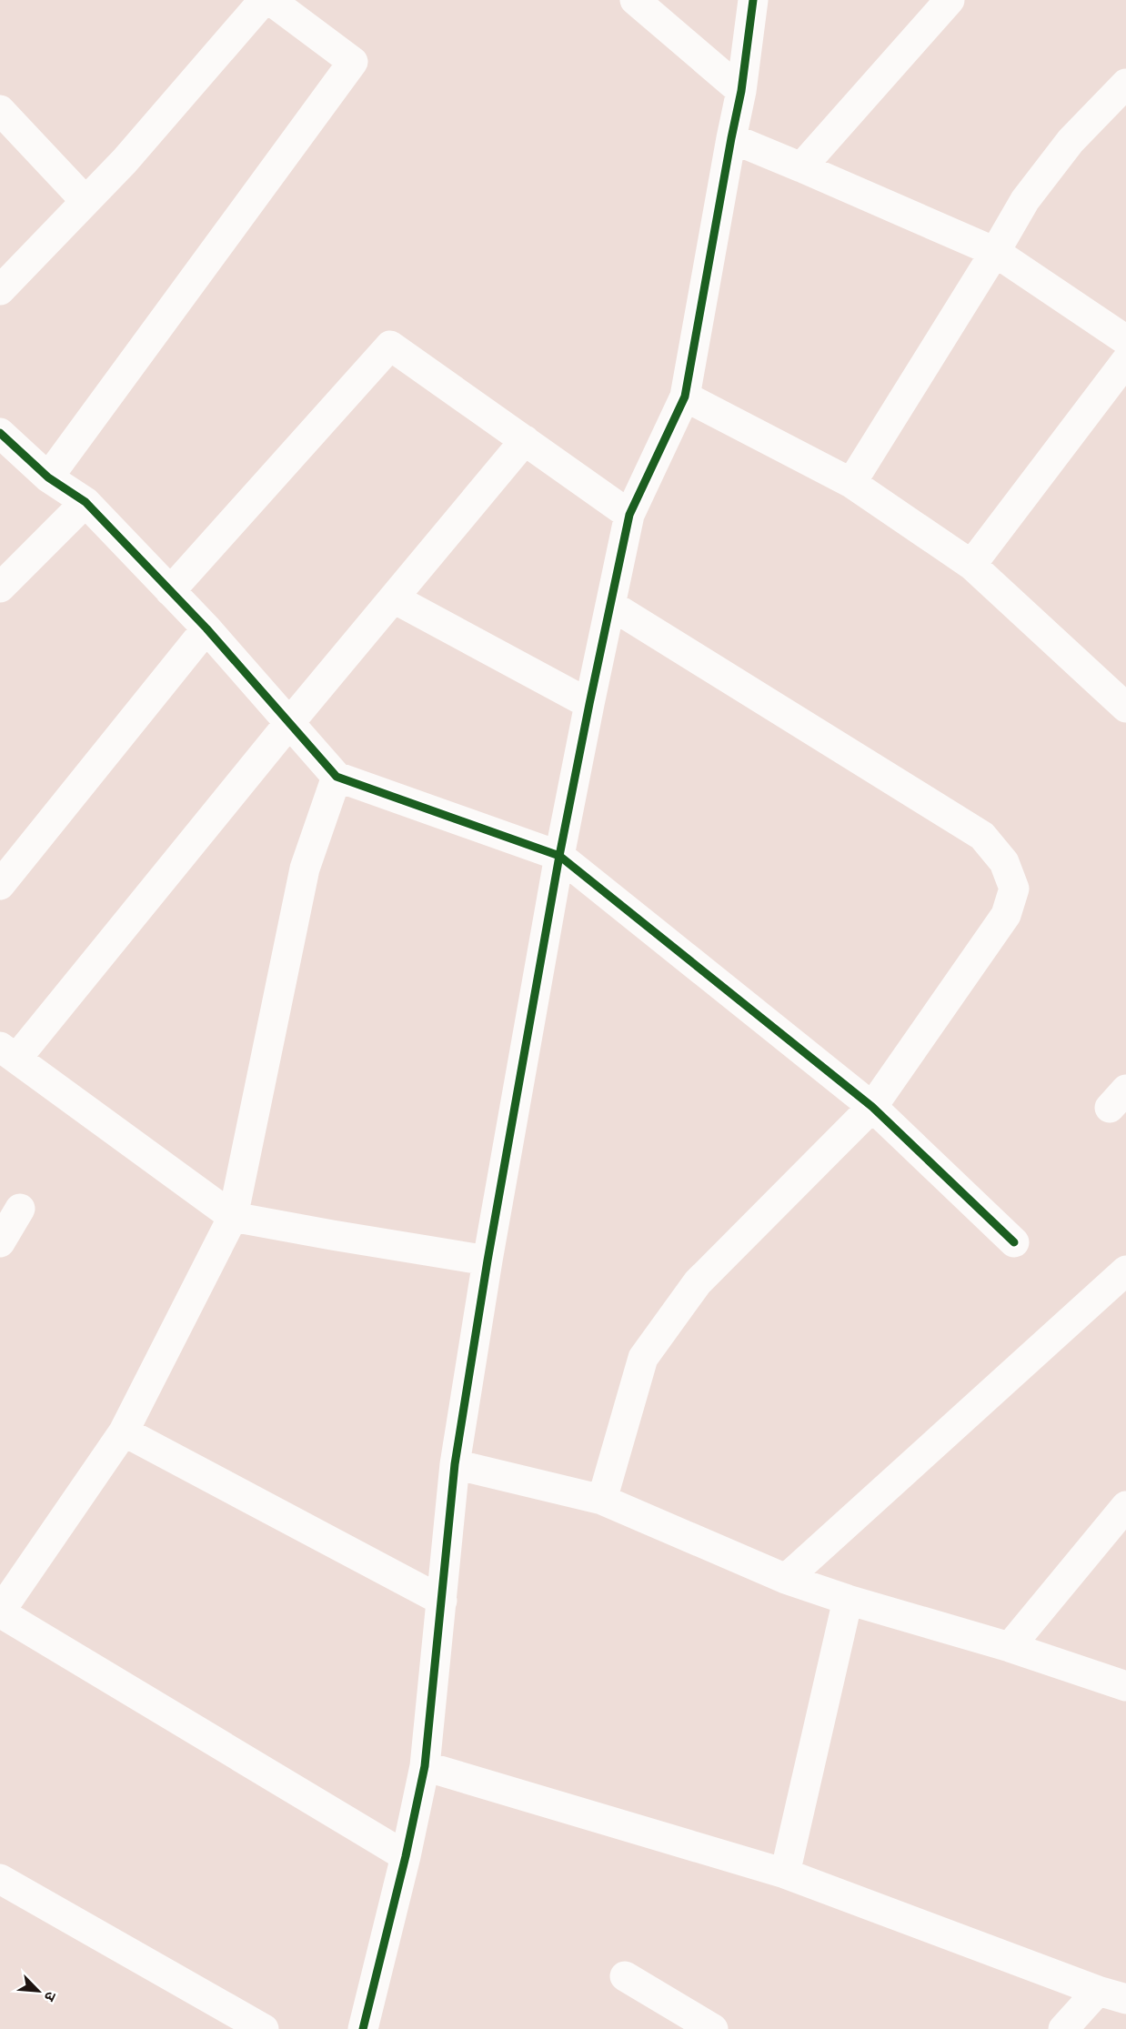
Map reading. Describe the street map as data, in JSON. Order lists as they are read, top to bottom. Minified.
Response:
{"north":"bottom right"}
